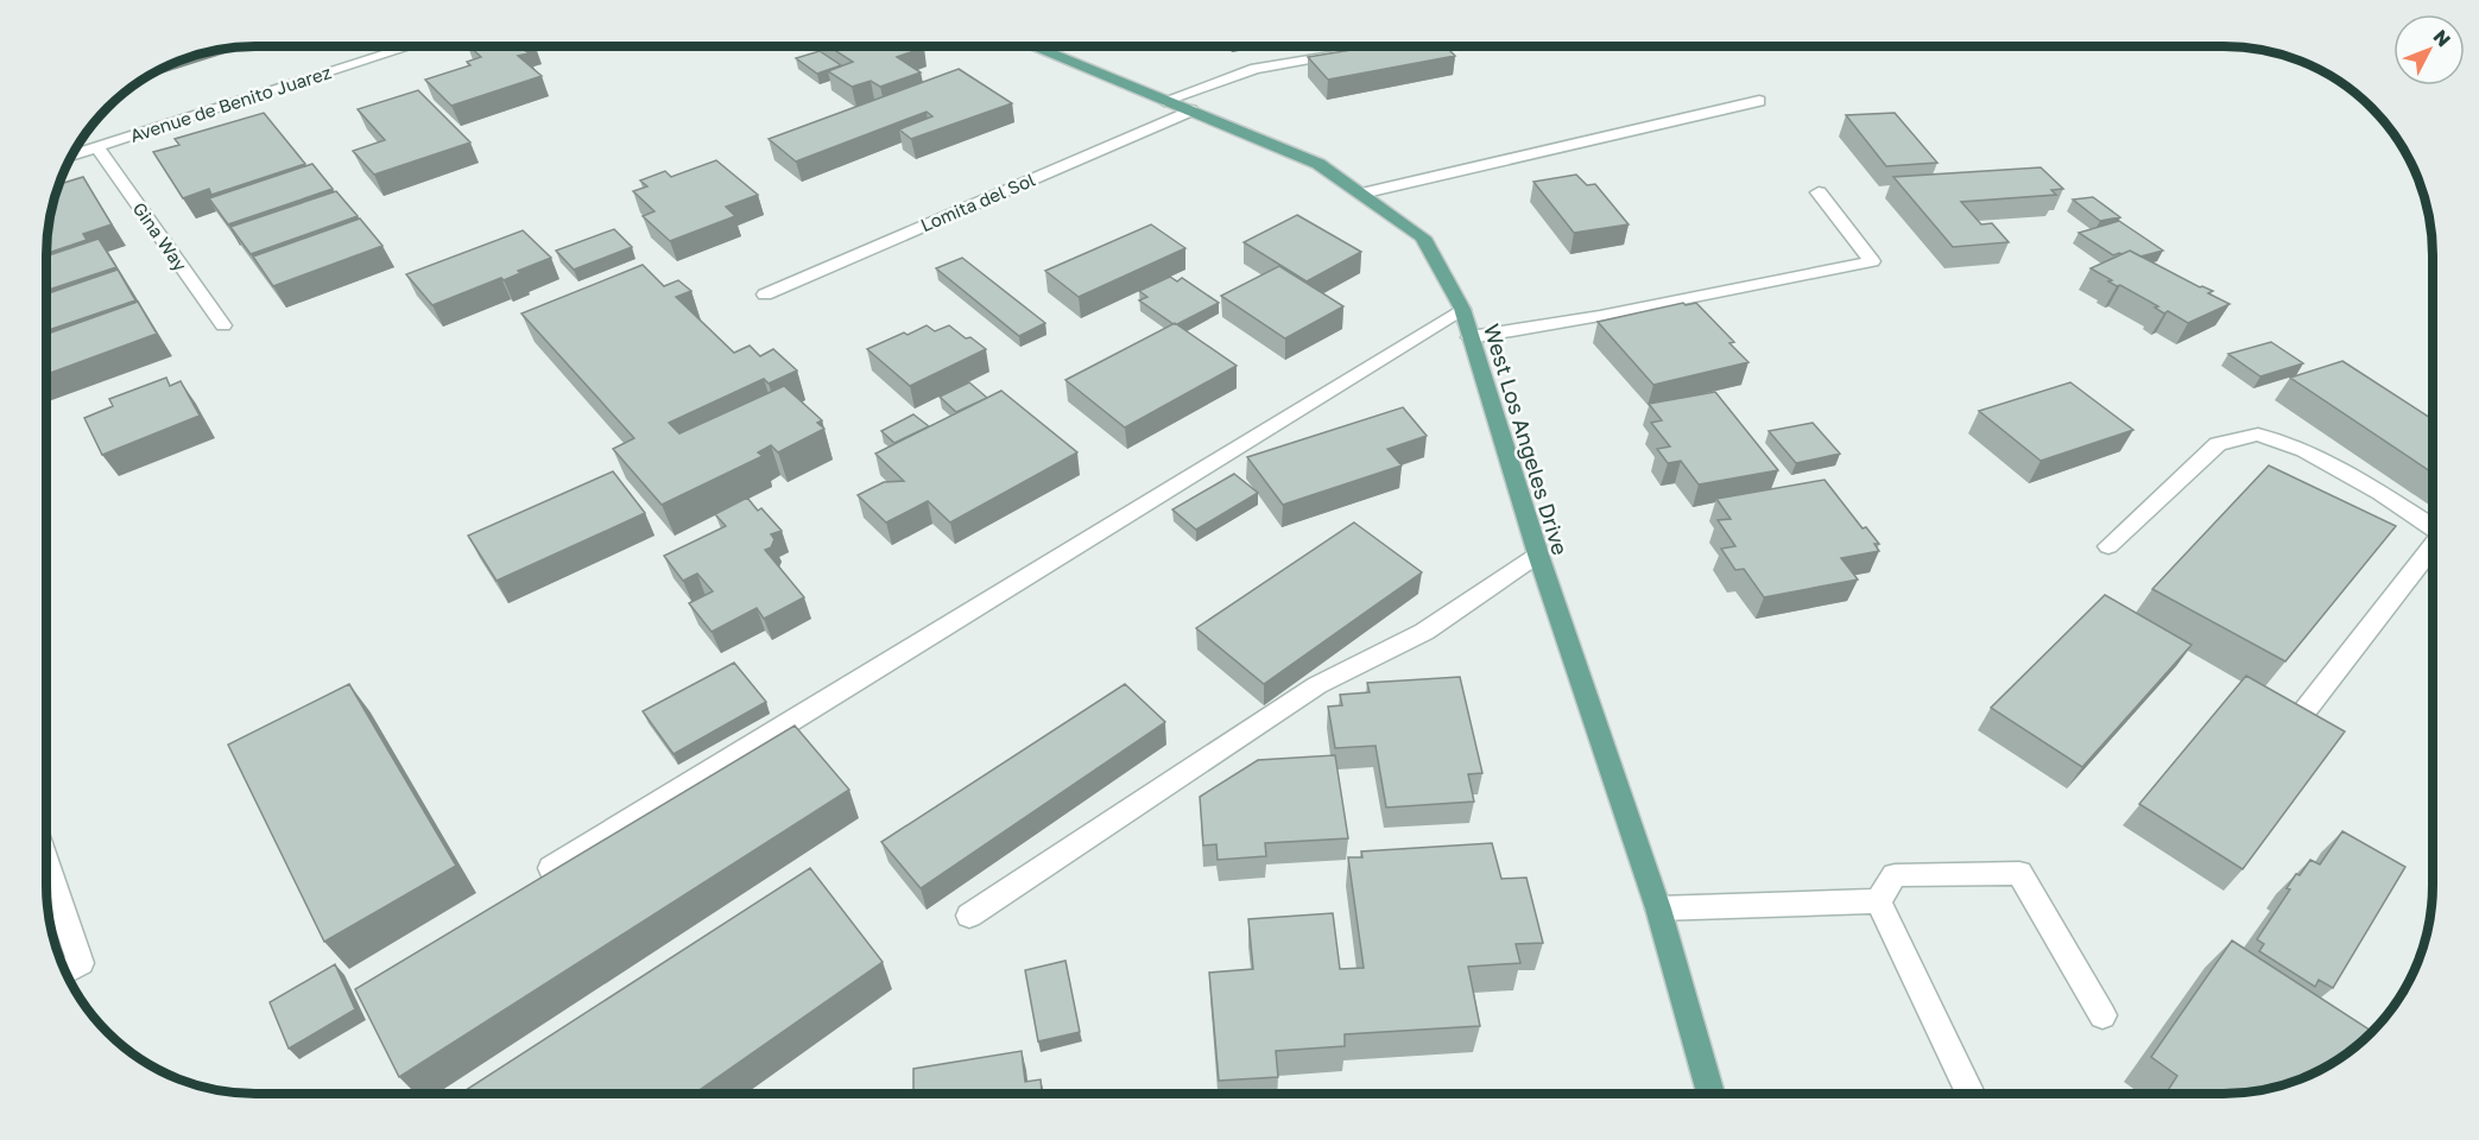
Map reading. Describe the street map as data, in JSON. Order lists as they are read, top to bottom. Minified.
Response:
{"streets":{"main road":["West Los Angeles Drive"],"street":["Avenue de Benito Juarez","Lomita del Sol","Gina Way"]},"crossings":[["Avenue de Benito Juarez","Gina Way"],["Lomita del Sol","West Los Angeles Drive"]],"north":"top right"}
